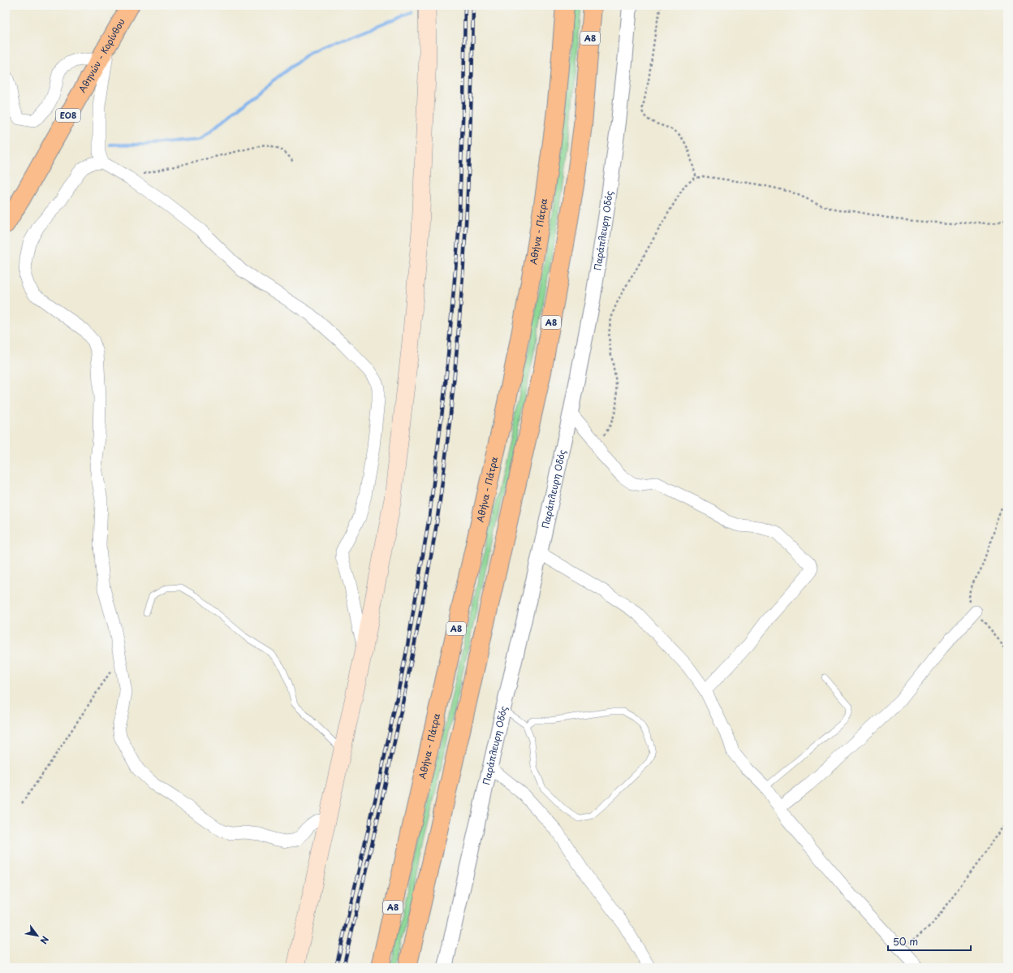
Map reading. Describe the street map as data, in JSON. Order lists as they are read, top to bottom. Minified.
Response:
{"streets":{"main road":["Α8","Αθηνών - Κορίνθου","ΕΟ8","Αθήνα - Πάτρα"],"street":["Παράπλευρη Οδός"]},"scale_bar":"50 m","north":"bottom right"}
